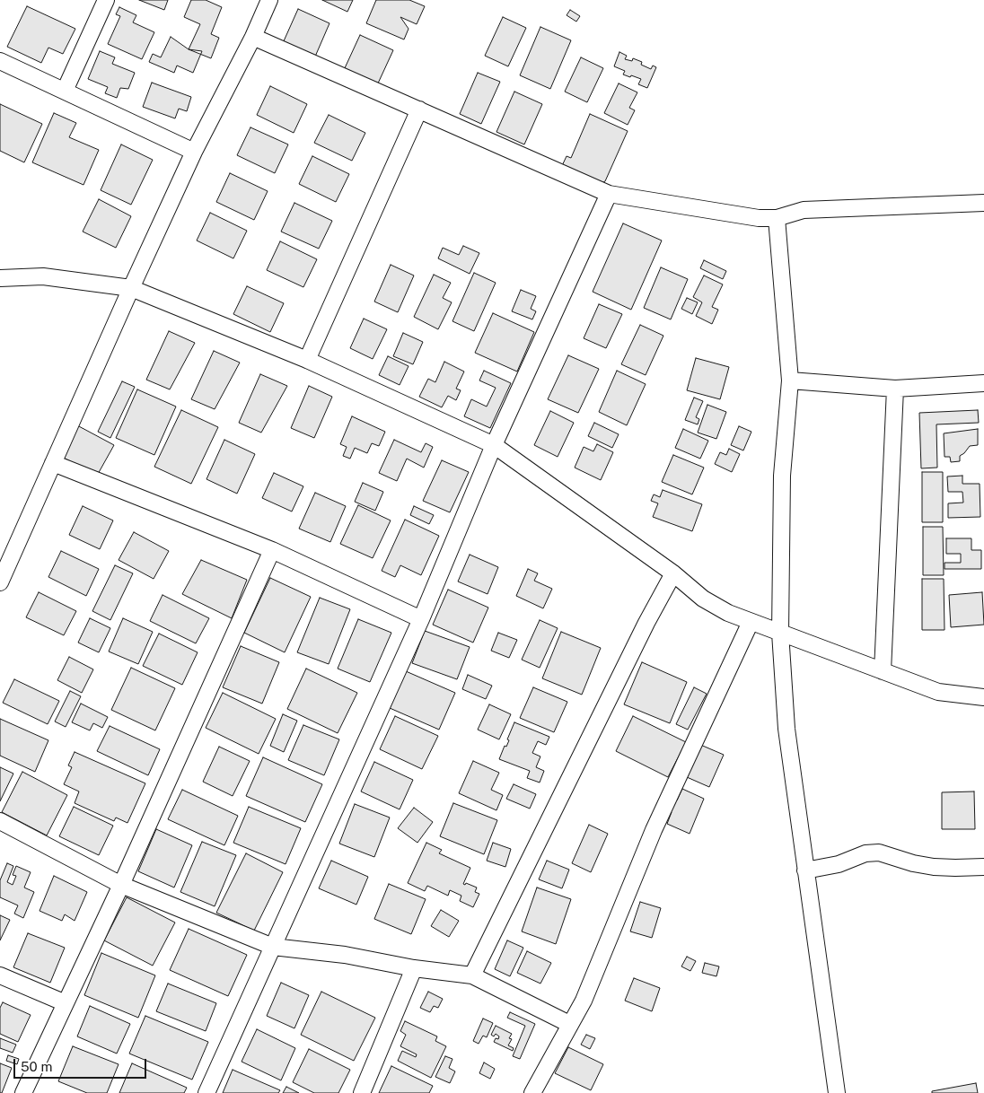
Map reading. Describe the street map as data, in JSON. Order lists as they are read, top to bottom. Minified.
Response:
{"scale_bar":"50 m"}
